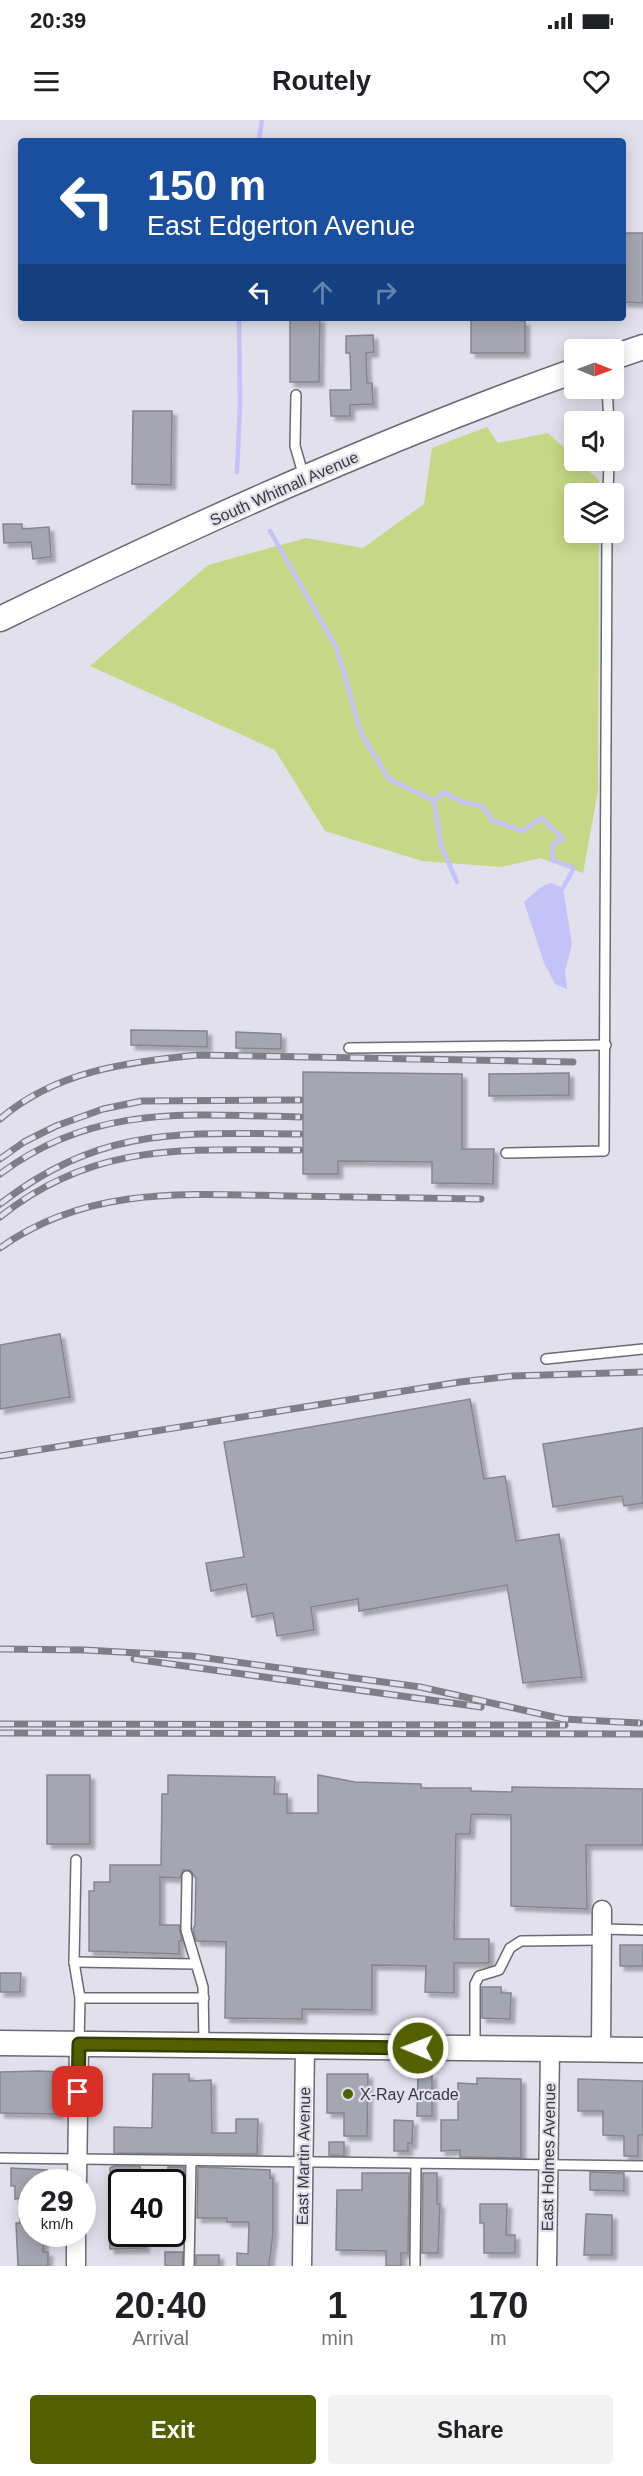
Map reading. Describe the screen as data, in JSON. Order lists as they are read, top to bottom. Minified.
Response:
{"streets":{"street":["South Whitnall Avenue","East Martin Avenue","East Holmes Avenue"]},"places":["X-Ray Arcade"],"north":"right","page":{"status":"20:39","header":"Routely","turn":["150 m","East Edgerton Avenue"],"speed":"29 km/h","limit":"40","eta":["20:40","Arrival","1","min","170","m"],"buttons":["Exit","Share"]}}
